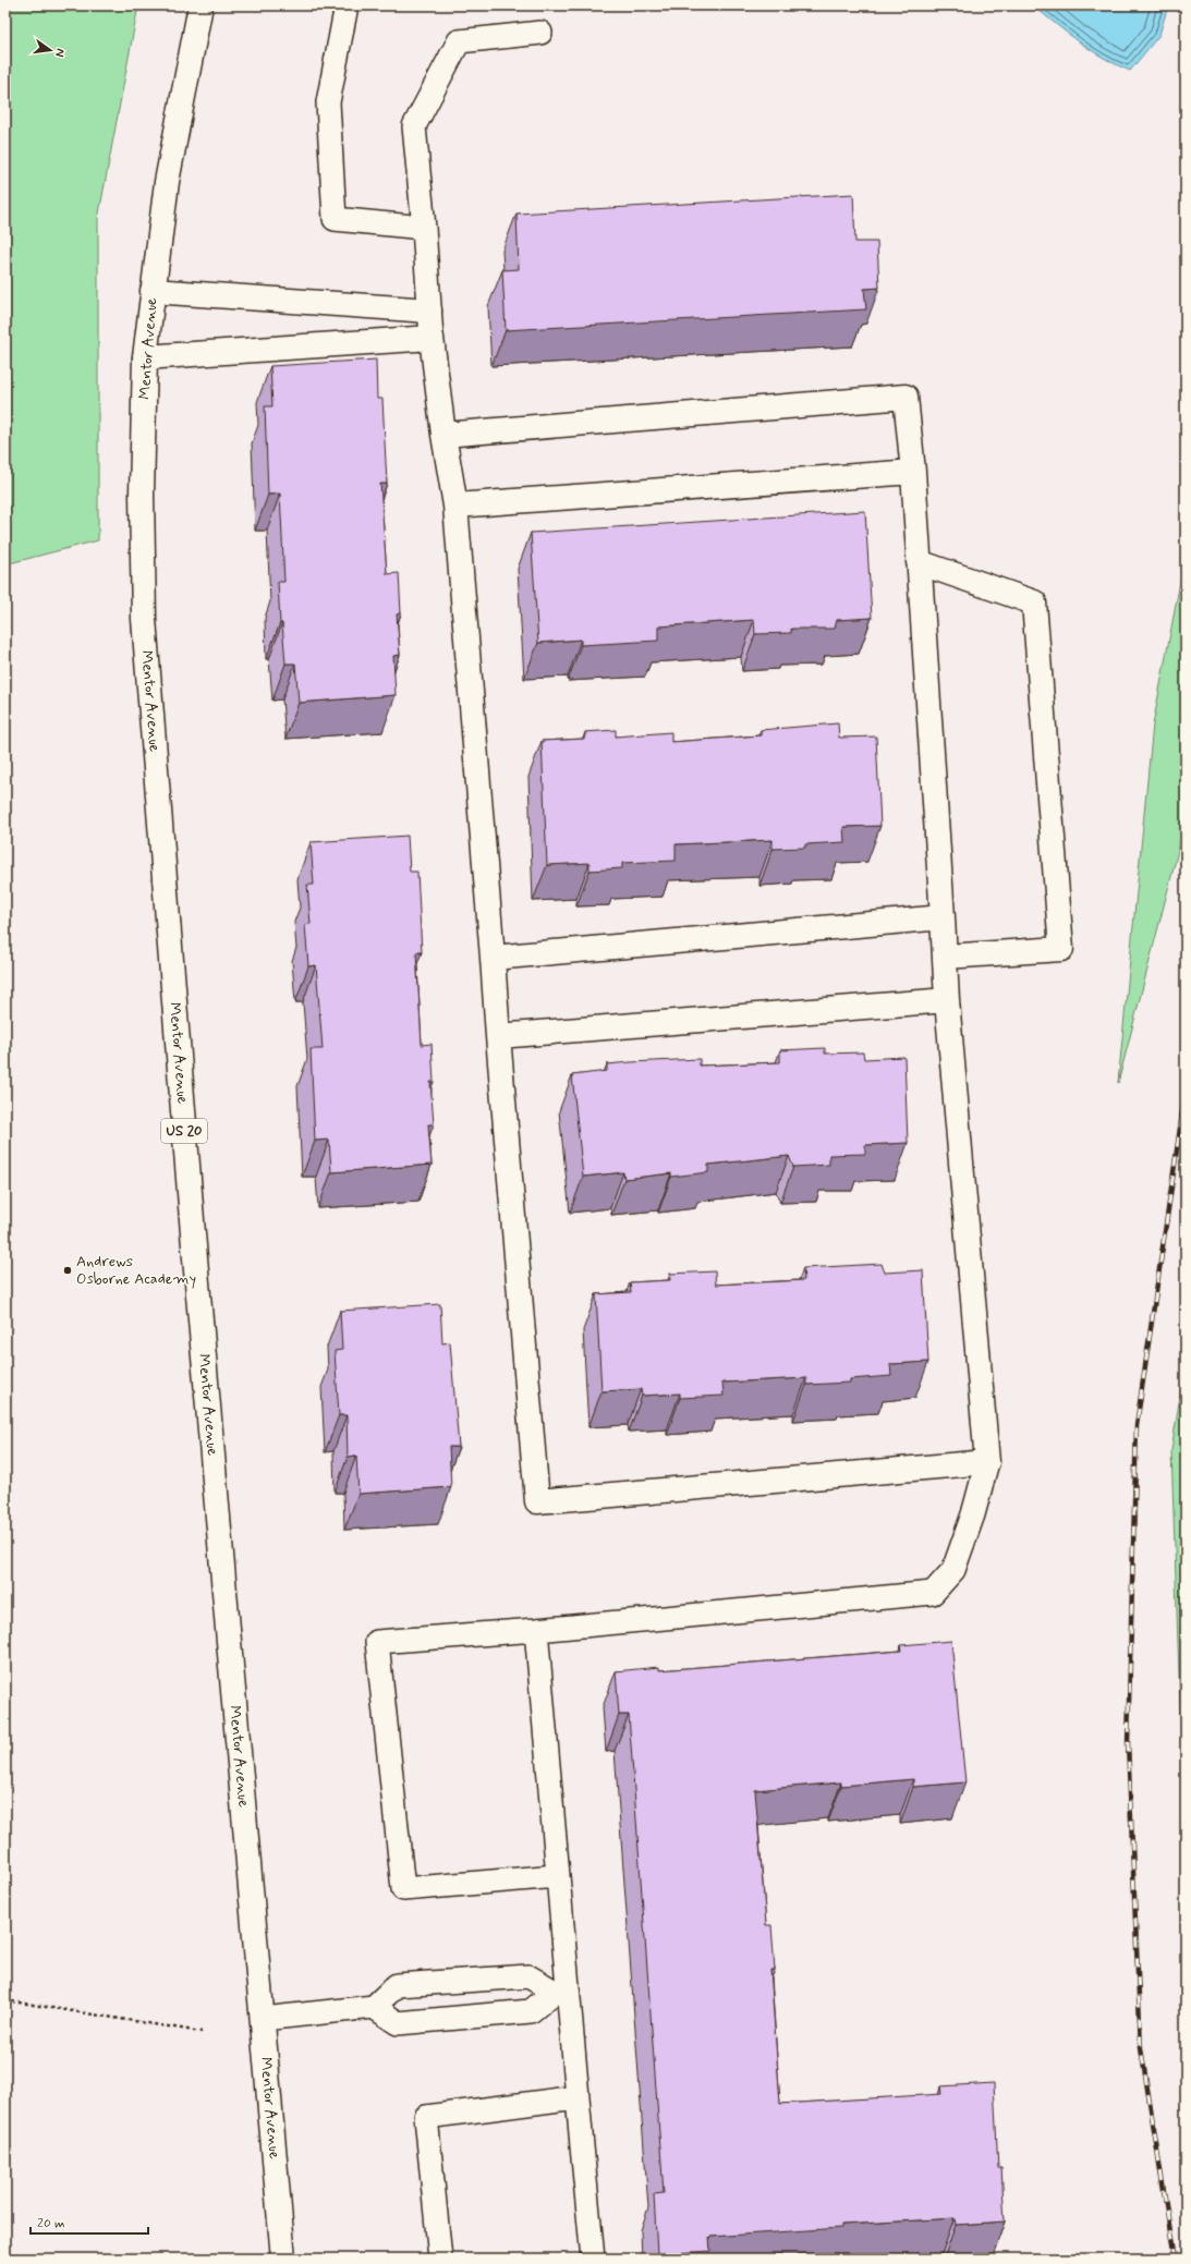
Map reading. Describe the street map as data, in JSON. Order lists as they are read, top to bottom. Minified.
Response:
{"streets":{"street":["Mentor Avenue","US 20"]},"places":["Andrews Osborne Academy"],"scale_bar":"20 m","north":"right"}
